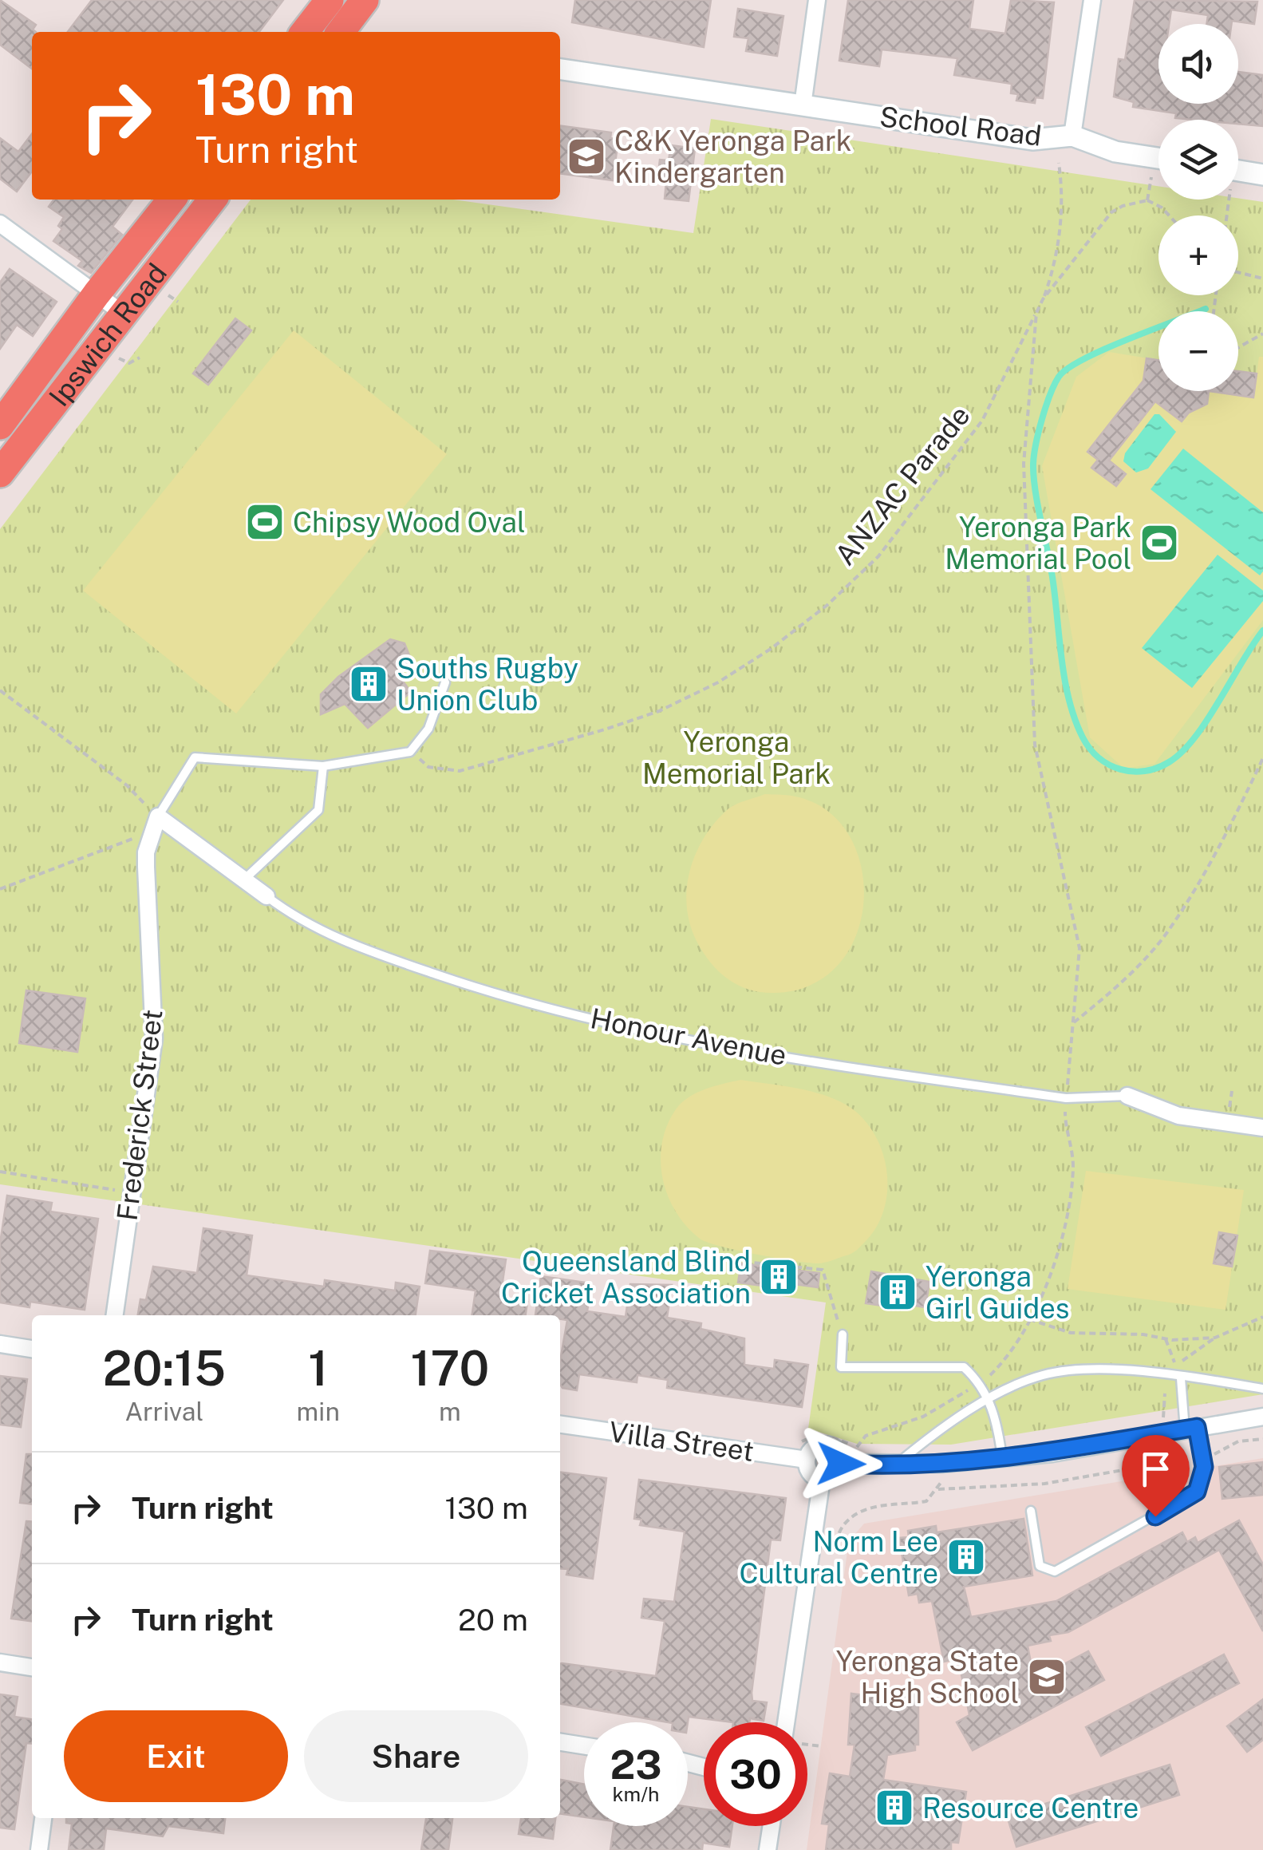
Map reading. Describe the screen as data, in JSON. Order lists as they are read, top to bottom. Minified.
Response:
{"streets":{"highway":["Ipswich Road"],"street":["School Road","Honour Avenue","Frederick Street","Villa Street"],"path":["ANZAC Parade"]},"crossings":[["Honour Avenue","Frederick Street"]],"parks":["Yeronga Memorial Park"],"places":{"school or university":["C&K Yeronga Park Kindergarten","Yeronga State High School"],"sports":["Chipsy Wood Oval","Yeronga Park Memorial Pool"],"building":["Souths Rugby Union Club","Queensland Blind Cricket Association","Yeronga Girl Guides","Norm Lee Cultural Centre","Resource Centre"]},"page":{"map_buttons":["+","−"],"turn":["130 m","Turn right"],"eta":["20:15","Arrival","1","min","170","m"],"list":[{"name":"Turn right","value":"130 m"},{"name":"Turn right","value":"20 m"}],"buttons":["Exit","Share"],"speed":"23 km/h","limit":"30"}}
